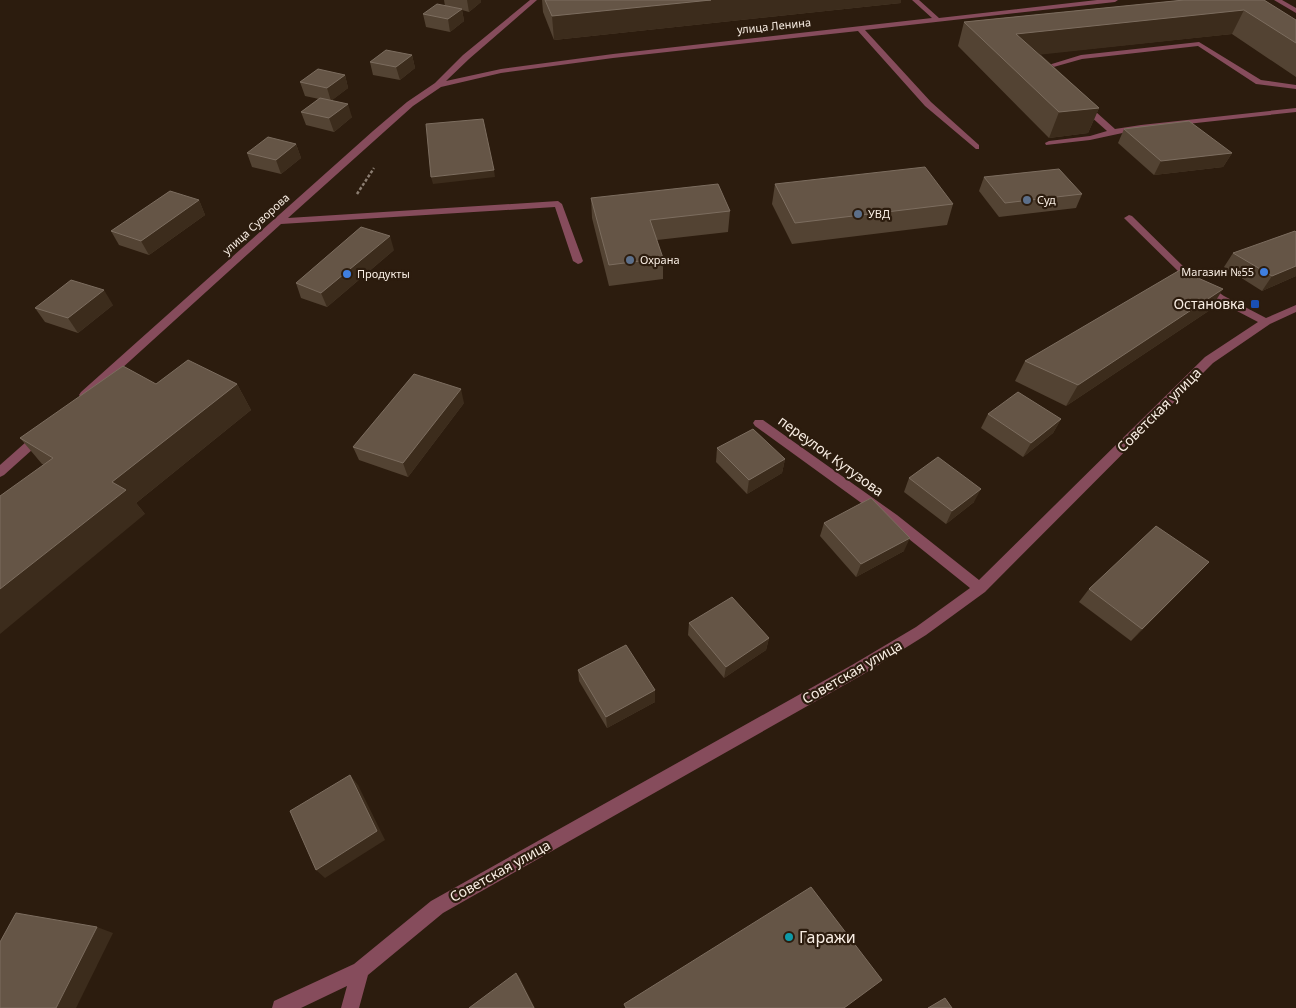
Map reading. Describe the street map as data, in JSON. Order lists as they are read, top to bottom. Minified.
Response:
{"streets":{"street":["улица Ленина","улица Суворова","Советская улица","переулок Кутузова"]},"crossings":[["улица Ленина","улица Суворова"],["Советская улица","переулок Кутузова"]],"places":{"other":["Суд","УВД","Охрана","Магазин №55","Продукты","Гаражи"],"transit":["Остановка"]}}
